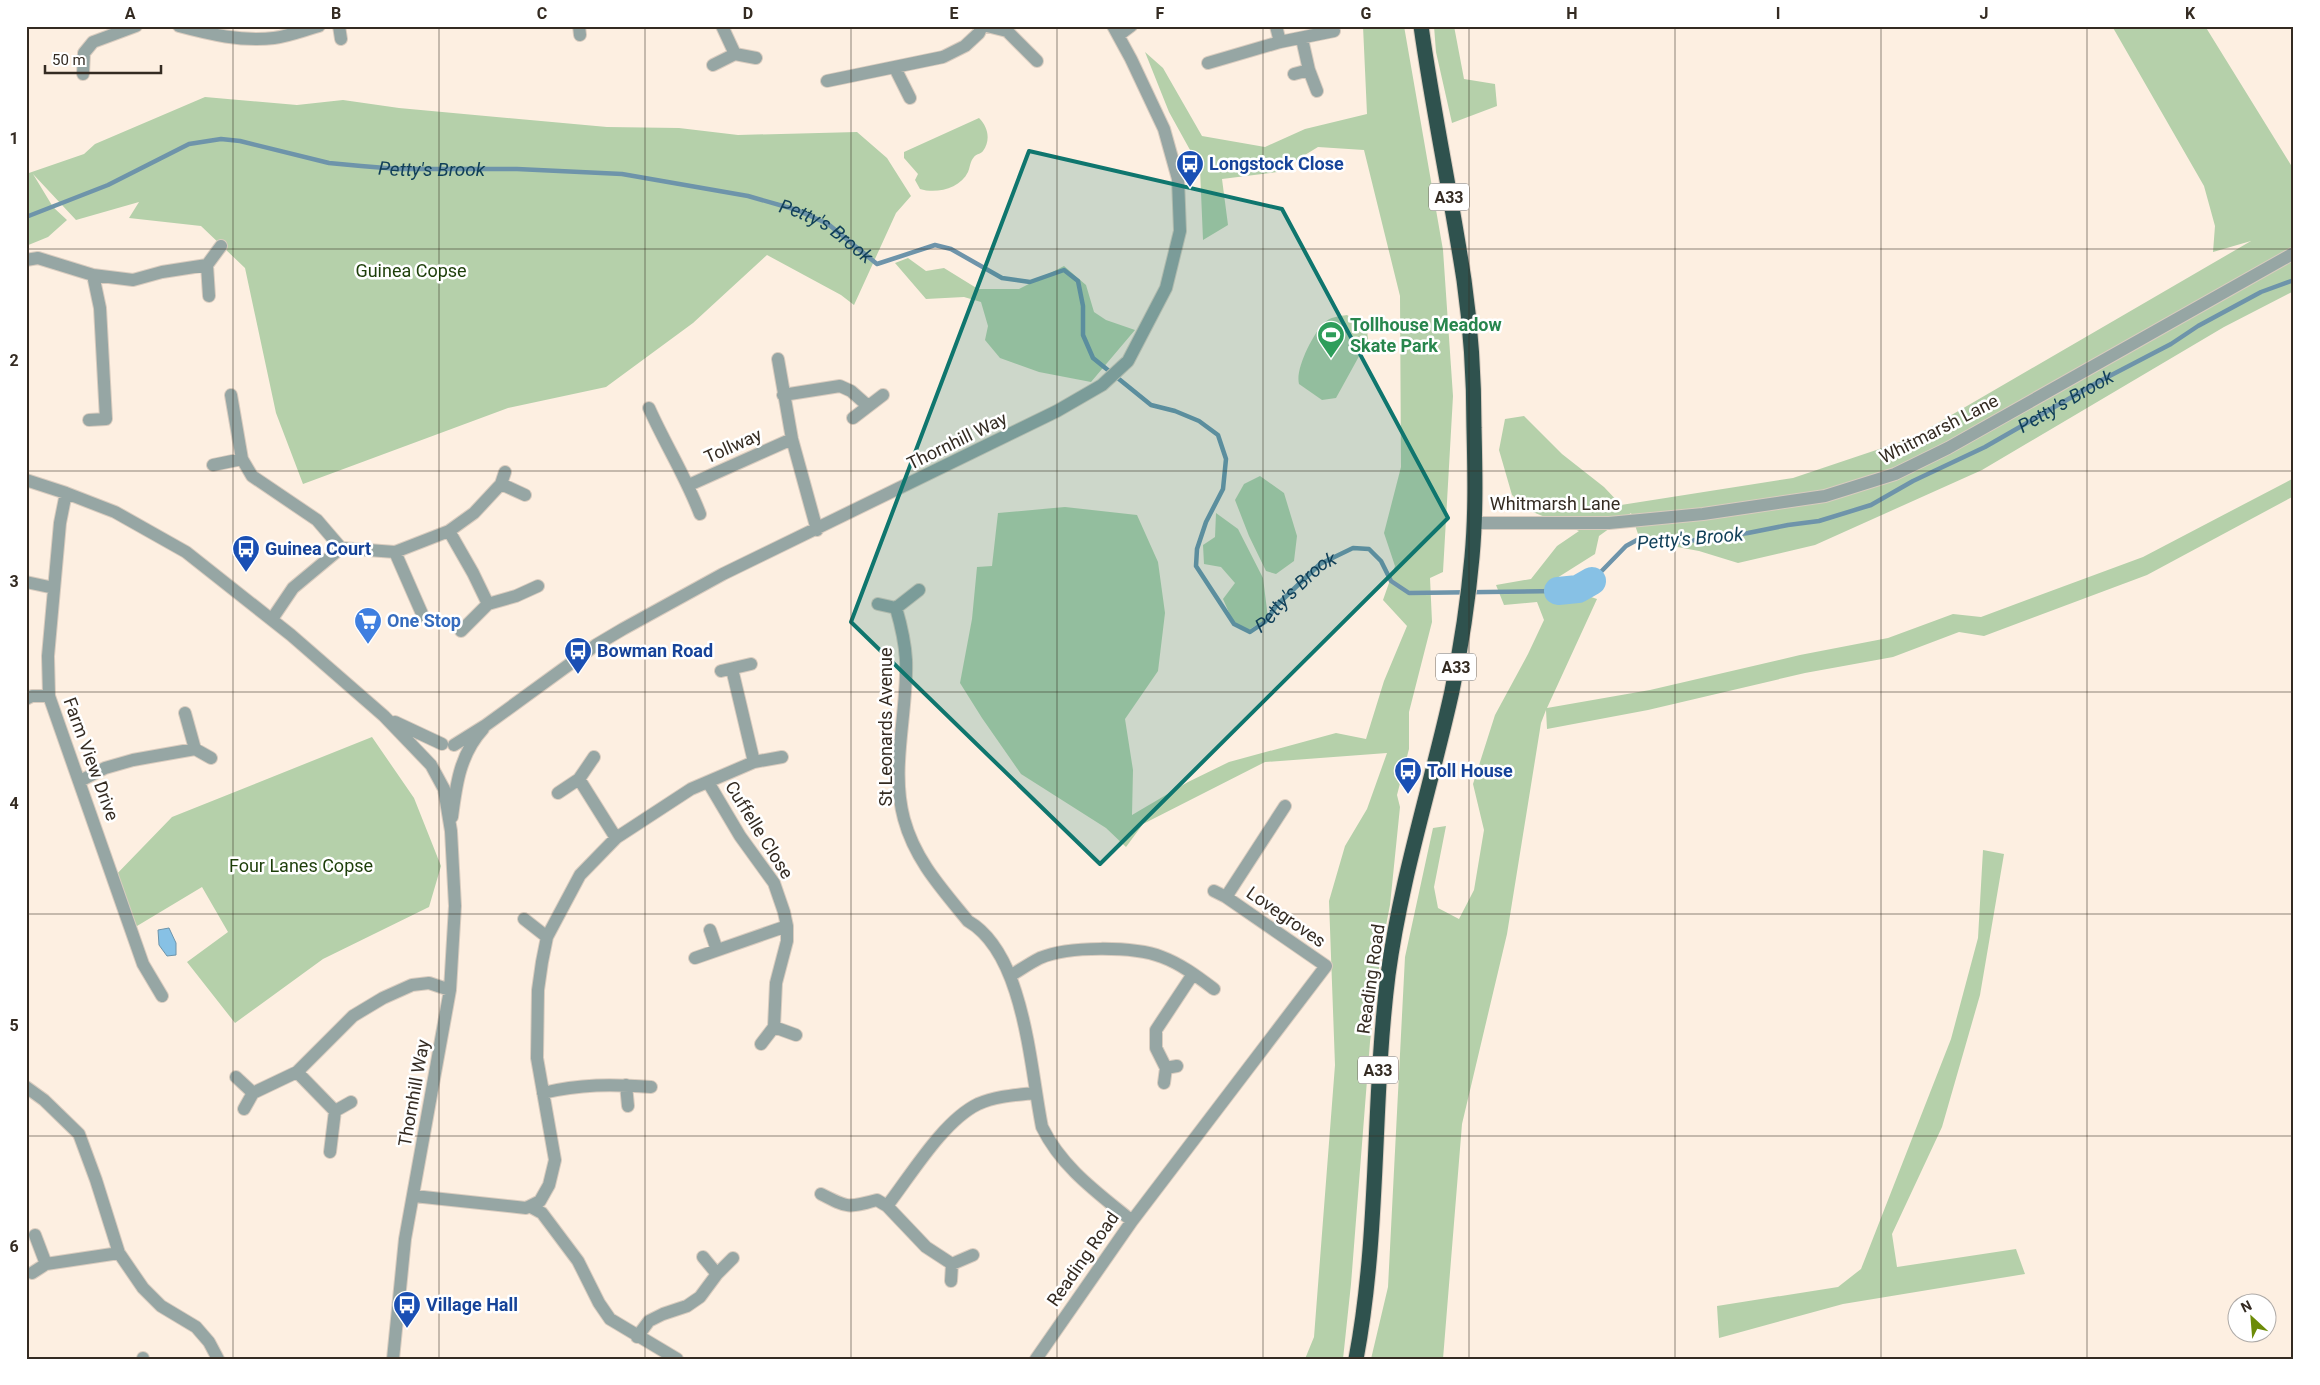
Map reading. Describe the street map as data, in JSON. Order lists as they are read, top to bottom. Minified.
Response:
{"streets":{"highway":["A33","Reading Road"],"street":["Whitmarsh Lane","Thornhill Way","Tollway","St Leonards Avenue","Farm View Drive","Cuffelle Close","Lovegroves"]},"crossings":[["A33","Whitmarsh Lane"],["A33","Reading Road"],["Whitmarsh Lane","Reading Road"],["St Leonards Avenue","Reading Road"],["Lovegroves","Reading Road"]],"water":["Petty's Brook"],"parks":["Guinea Copse","Four Lanes Copse"],"places":{"bus stop":["Longstock Close","Guinea Court","Bowman Road","Toll House","Village Hall"],"sports":["Tollhouse Meadow Skate Park"],"supermarket":["One Stop"]},"scale_bar":"50 m","north":"top left","grid":{"columns":["A","B","C","D","E","F","G","H","I","J","K"],"rows":["1","2","3","4","5","6"]}}
